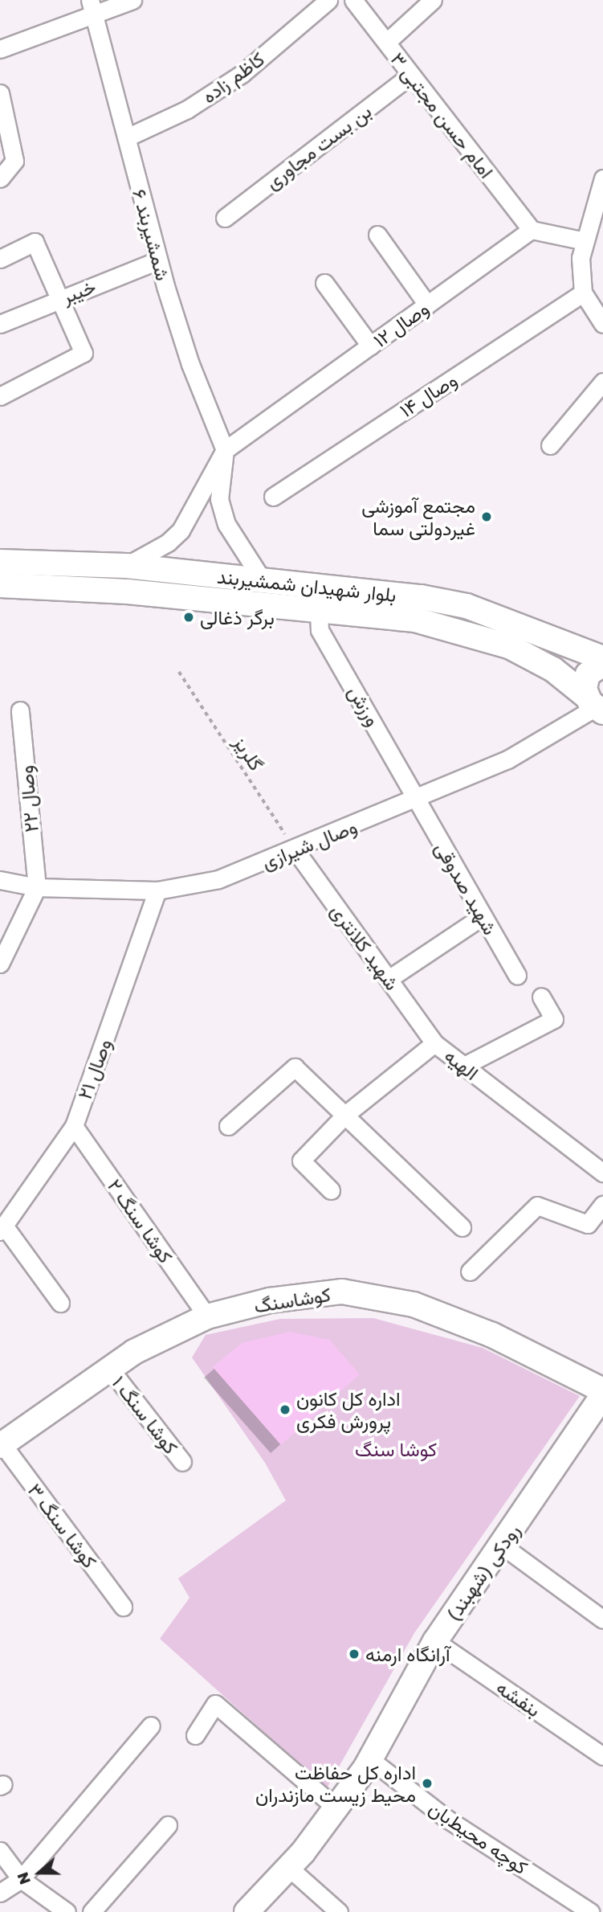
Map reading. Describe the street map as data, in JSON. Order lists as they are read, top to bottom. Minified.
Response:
{"streets":{"main road":["بلوار شهیدان شمشیربند","کوشاسنگ","رودکی (شهبند)"],"street":["کاظم زاده","امام حسن مجتبی ۳","بن بست مجاوری","شمشیربند ۶","خیبر","وصال ۱۲","وصال ۱۴","ورزش","وصال ۲۲","وصال شیرازی","شهید صدوقی","شهید کلانتری","الهیه","وصال ۲۱","کوشا سنگ ۲","کوشا سنگ ۱","کوشا سنگ ۳","بنفشه","کوچه محیط‌بان"],"path":["گلریز"]},"crossings":[["کاظم زاده","شمشیربند ۶"],["امام حسن مجتبی ۳","بن بست مجاوری"],["امام حسن مجتبی ۳","وصال ۱۲"],["شمشیربند ۶","خیبر"],["شمشیربند ۶","وصال ۱۲"],["شمشیربند ۶","بلوار شهیدان شمشیربند"],["بلوار شهیدان شمشیربند","ورزش"],["بلوار شهیدان شمشیربند","وصال شیرازی"],["ورزش","وصال شیرازی"],["ورزش","شهید صدوقی"],["گلریز","وصال شیرازی"],["گلریز","شهید کلانتری"],["وصال ۲۲","وصال شیرازی"],["وصال شیرازی","شهید صدوقی"],["وصال شیرازی","شهید کلانتری"],["وصال شیرازی","وصال ۲۱"],["شهید کلانتری","الهیه"],["وصال ۲۱","کوشا سنگ ۲"],["کوشا سنگ ۲","کوشاسنگ"],["کوشاسنگ","کوشا سنگ ۱"],["کوشاسنگ","کوشا سنگ ۳"],["رودکی (شهبند)","بنفشه"],["رودکی (شهبند)","کوچه محیط‌بان"]],"parks":["کوشا سنگ"],"places":["مجتمع آموزشی غیردولتی سما","برگر ذغالی","اداره کل کانون پرورش فکری","آرانگاه ارمنه","اداره کل حفاظت محیط زیست مازندران"],"north":"left"}
